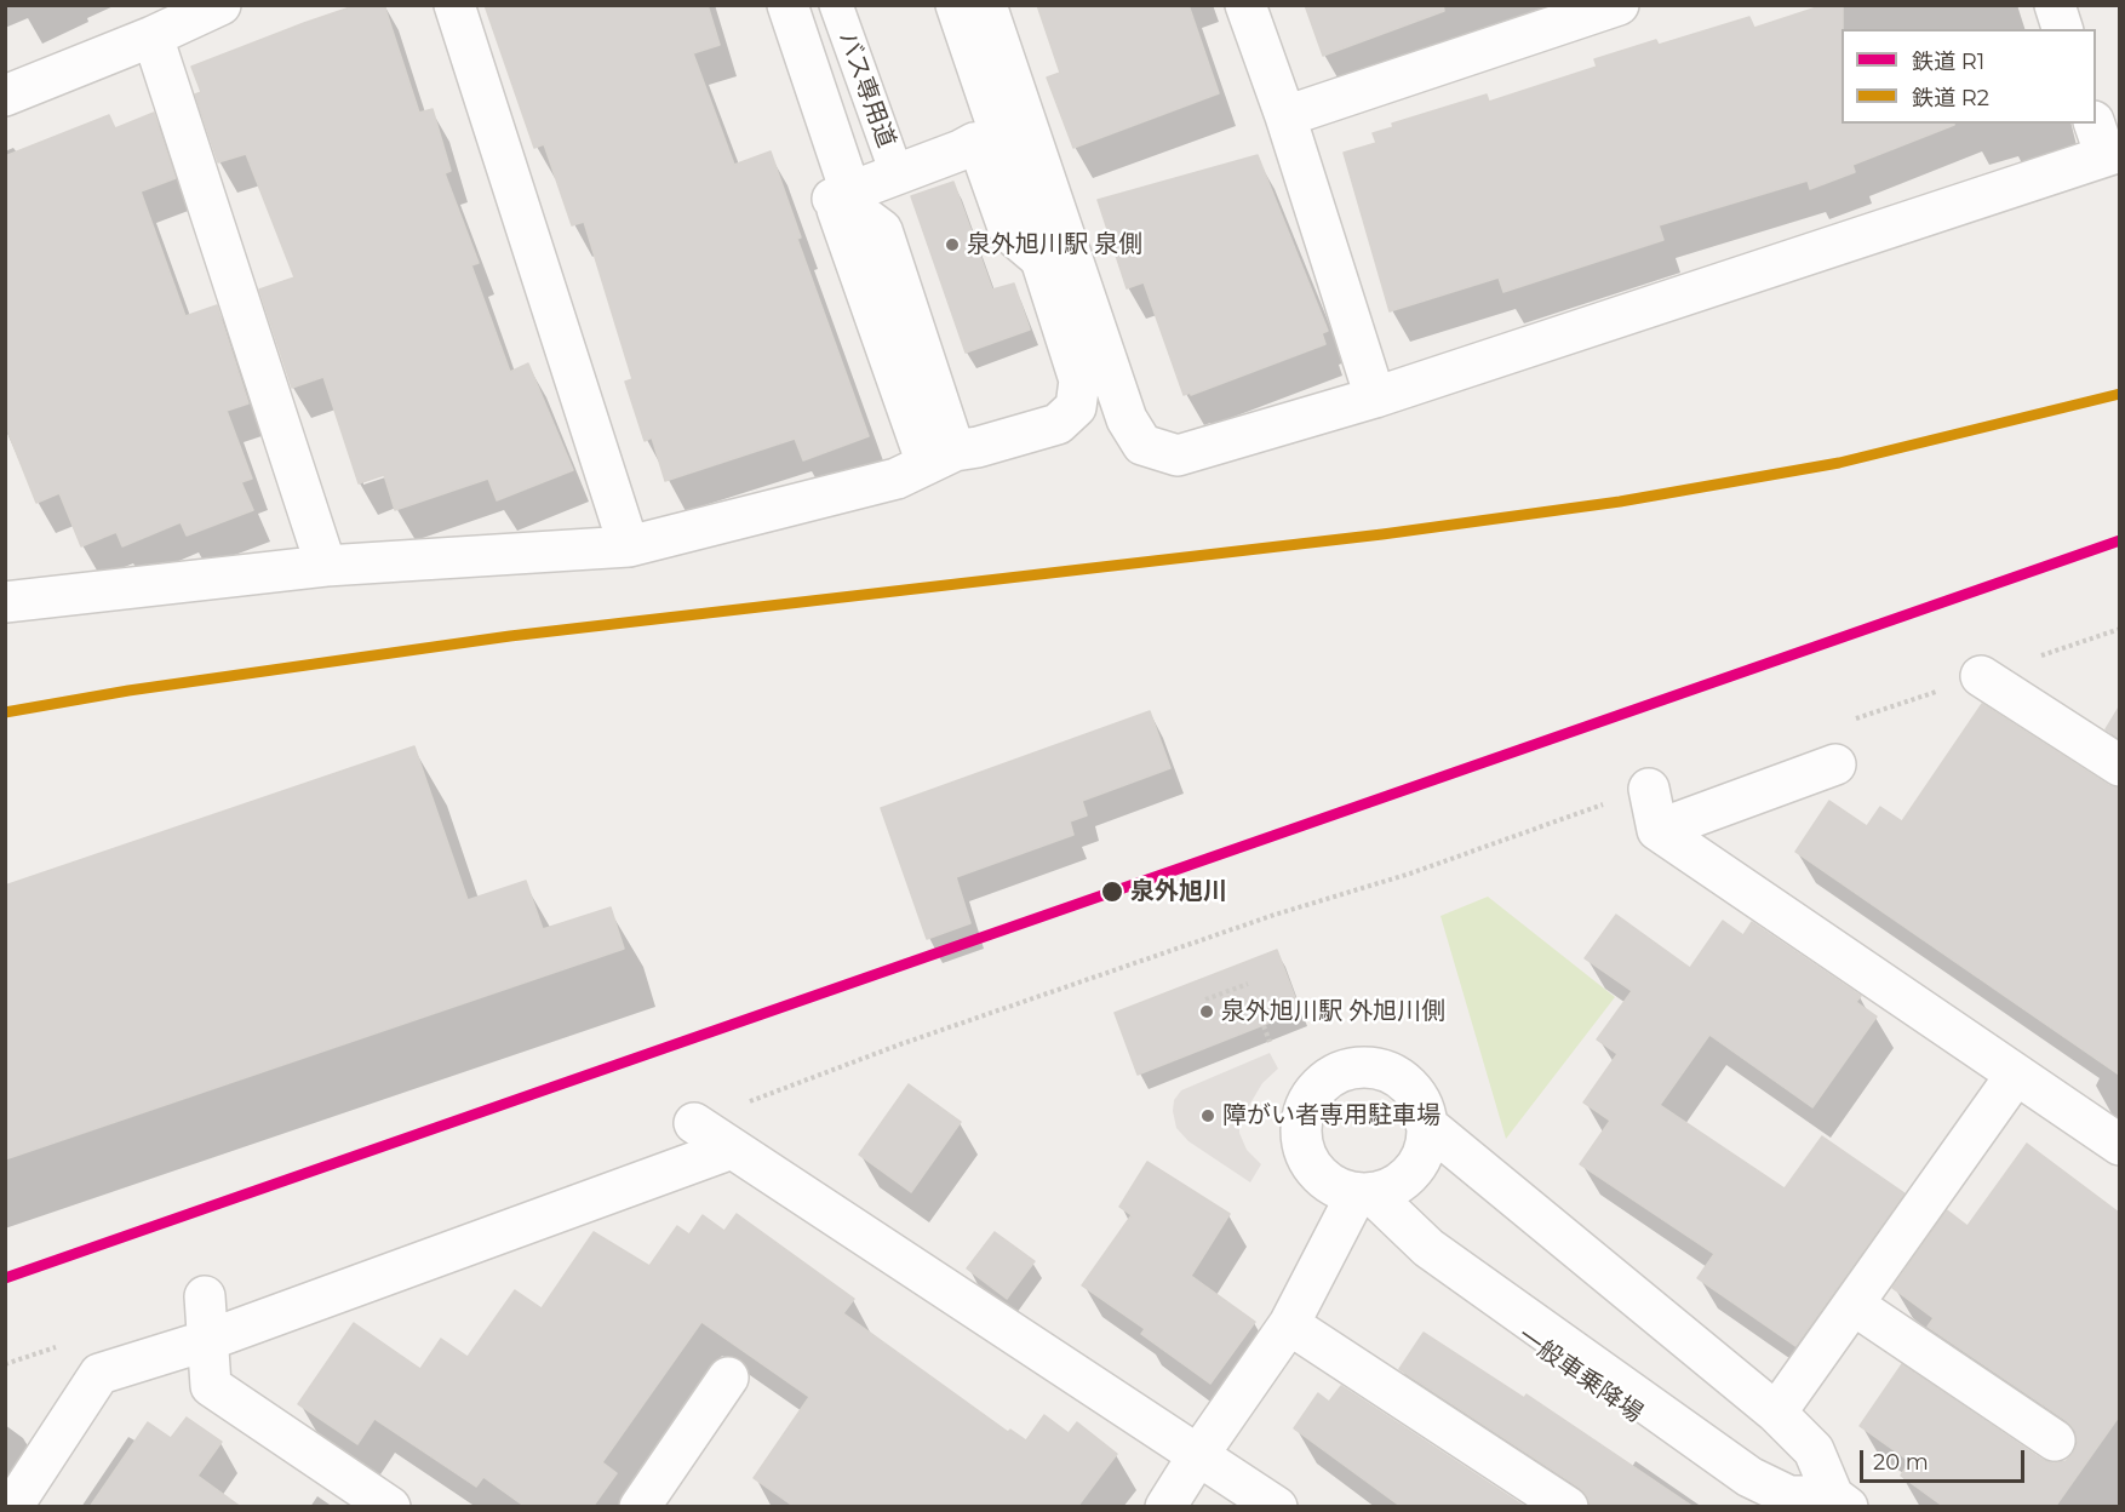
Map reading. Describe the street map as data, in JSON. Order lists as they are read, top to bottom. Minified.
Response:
{"streets":{"lane":["バス専用道"]},"places":["泉外旭川駅 泉側","泉外旭川","泉外旭川駅 外旭川側","障がい者専用駐車場"],"lines":["rail line R2","rail line R1"],"legend":["鉄道 R1","鉄道 R2"],"scale_bar":"20 m"}
